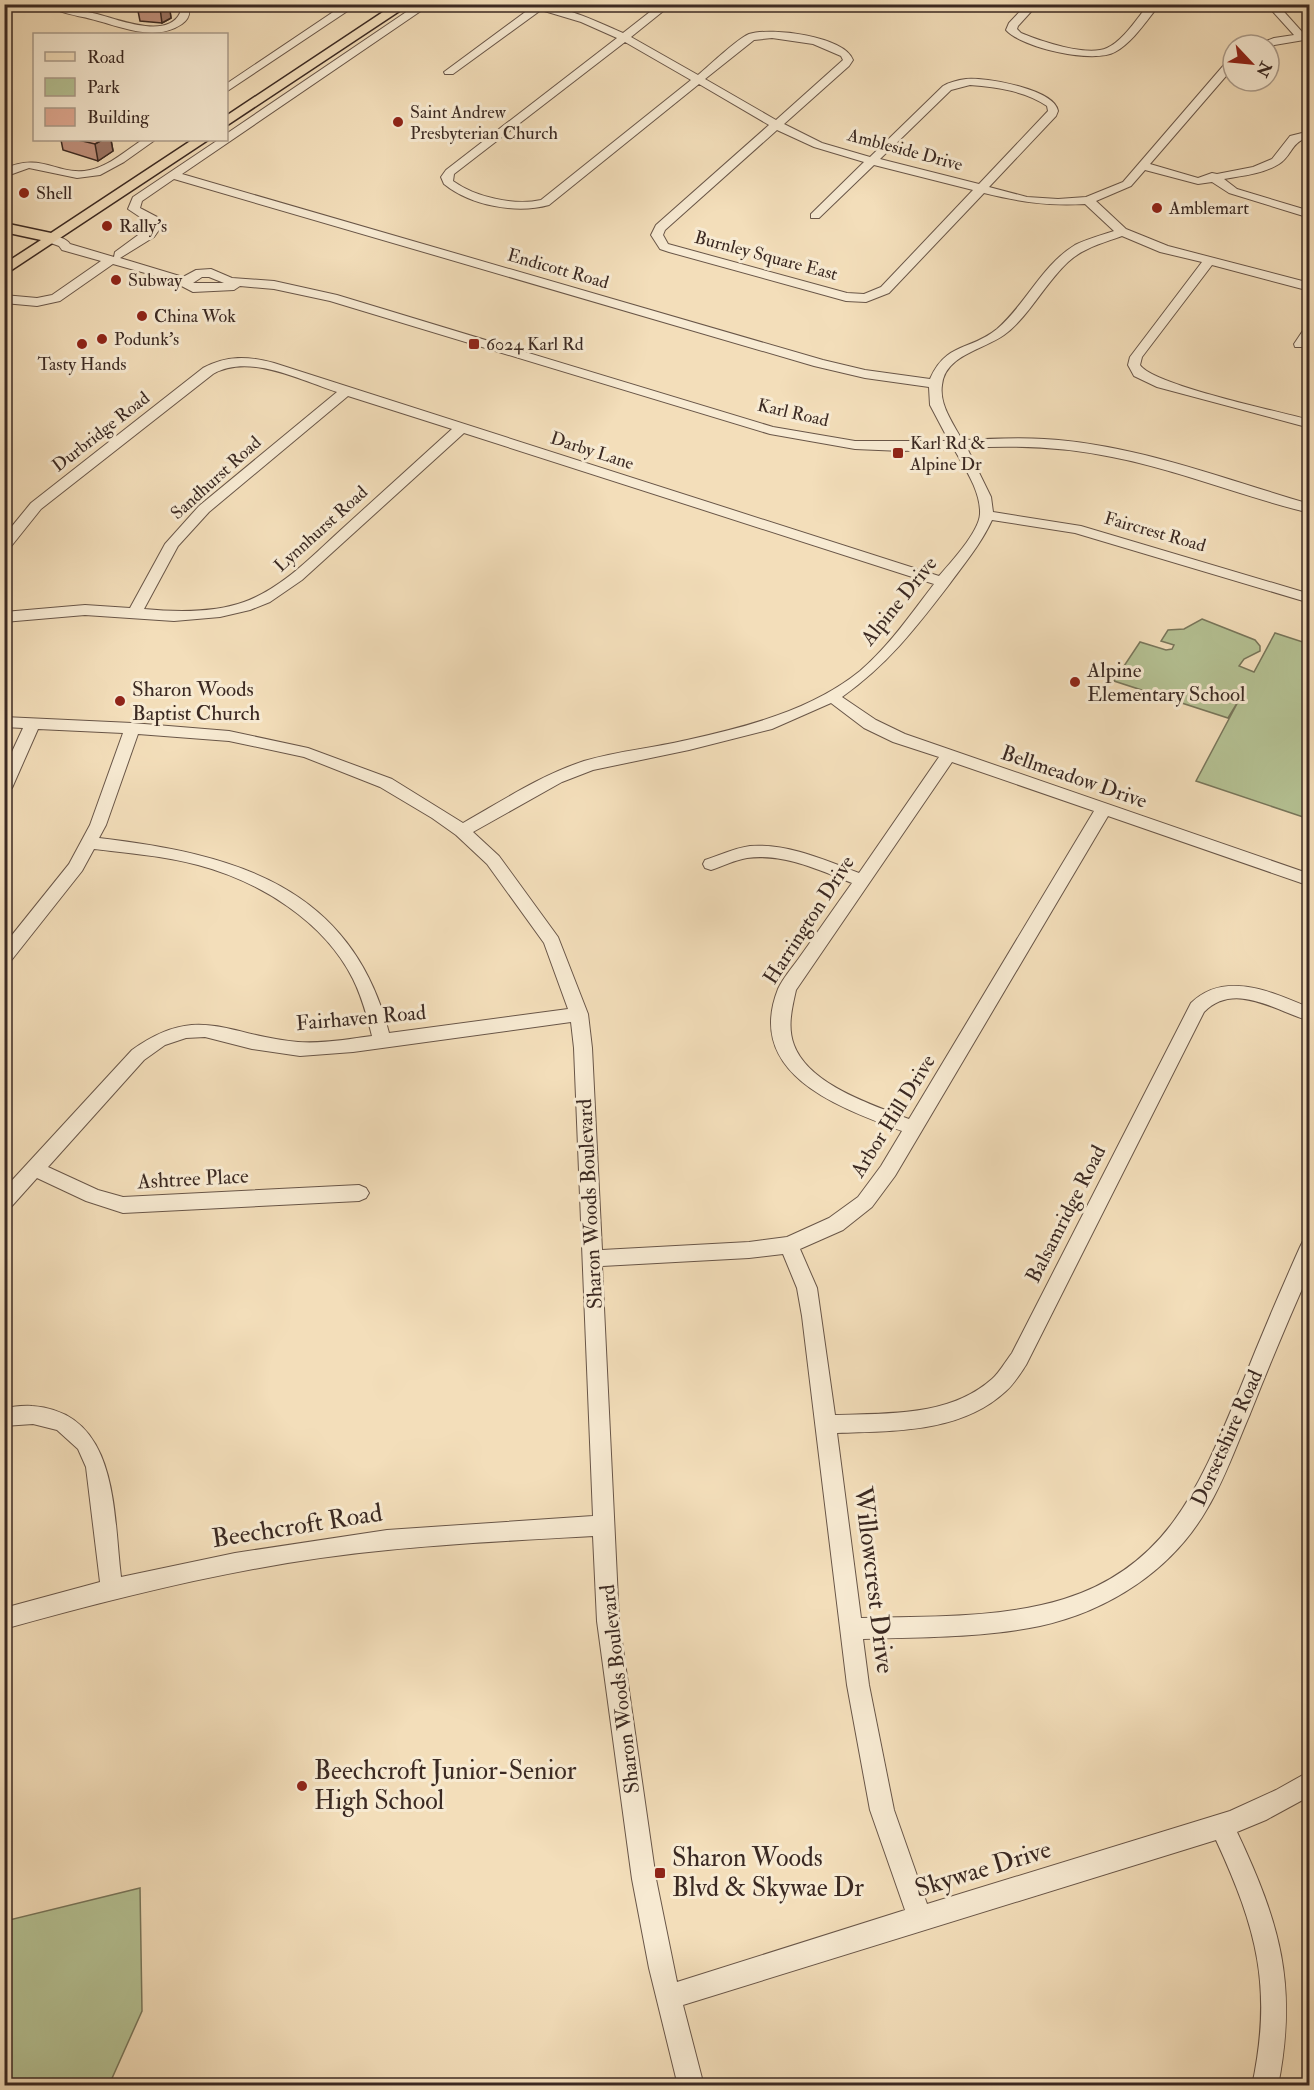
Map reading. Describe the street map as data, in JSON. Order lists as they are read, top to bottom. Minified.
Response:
{"streets":{"street":["Ambleside Drive","Burnley Square East","Endicott Road","Karl Road","Durbridge Road","Darby Lane","Sandhurst Road","Lynnhurst Road","Faircrest Road","Alpine Drive","Bellmeadow Drive","Harrington Drive","Fairhaven Road","Arbor Hill Drive","Ashtree Place","Sharon Woods Boulevard","Balsamridge Road","Dorsetshire Road","Beechcroft Road","Willowcrest Drive","Skywae Drive"]},"crossings":[["Ambleside Drive","Burnley Square East"],["Durbridge Road","Darby Lane"],["Darby Lane","Sandhurst Road"],["Darby Lane","Lynnhurst Road"],["Darby Lane","Alpine Drive"],["Sandhurst Road","Lynnhurst Road"],["Faircrest Road","Alpine Drive"],["Alpine Drive","Bellmeadow Drive"],["Alpine Drive","Sharon Woods Boulevard"],["Bellmeadow Drive","Harrington Drive"],["Bellmeadow Drive","Arbor Hill Drive"],["Harrington Drive","Arbor Hill Drive"],["Fairhaven Road","Ashtree Place"],["Fairhaven Road","Sharon Woods Boulevard"],["Arbor Hill Drive","Sharon Woods Boulevard"],["Arbor Hill Drive","Willowcrest Drive"],["Sharon Woods Boulevard","Beechcroft Road"],["Sharon Woods Boulevard","Skywae Drive"],["Balsamridge Road","Willowcrest Drive"],["Dorsetshire Road","Willowcrest Drive"],["Willowcrest Drive","Skywae Drive"]],"places":{"other":["Saint Andrew Presbyterian Church","Shell","Amblemart","Rally's","Subway","China Wok","Podunk's","Tasty Hands","Alpine Elementary School","Sharon Woods Baptist Church","Beechcroft Junior-Senior High School"],"transit":["6024 Karl Rd","Karl Rd & Alpine Dr","Sharon Woods Blvd & Skywae Dr"]},"legend":["Road","Park","Building"],"north":"bottom right"}
